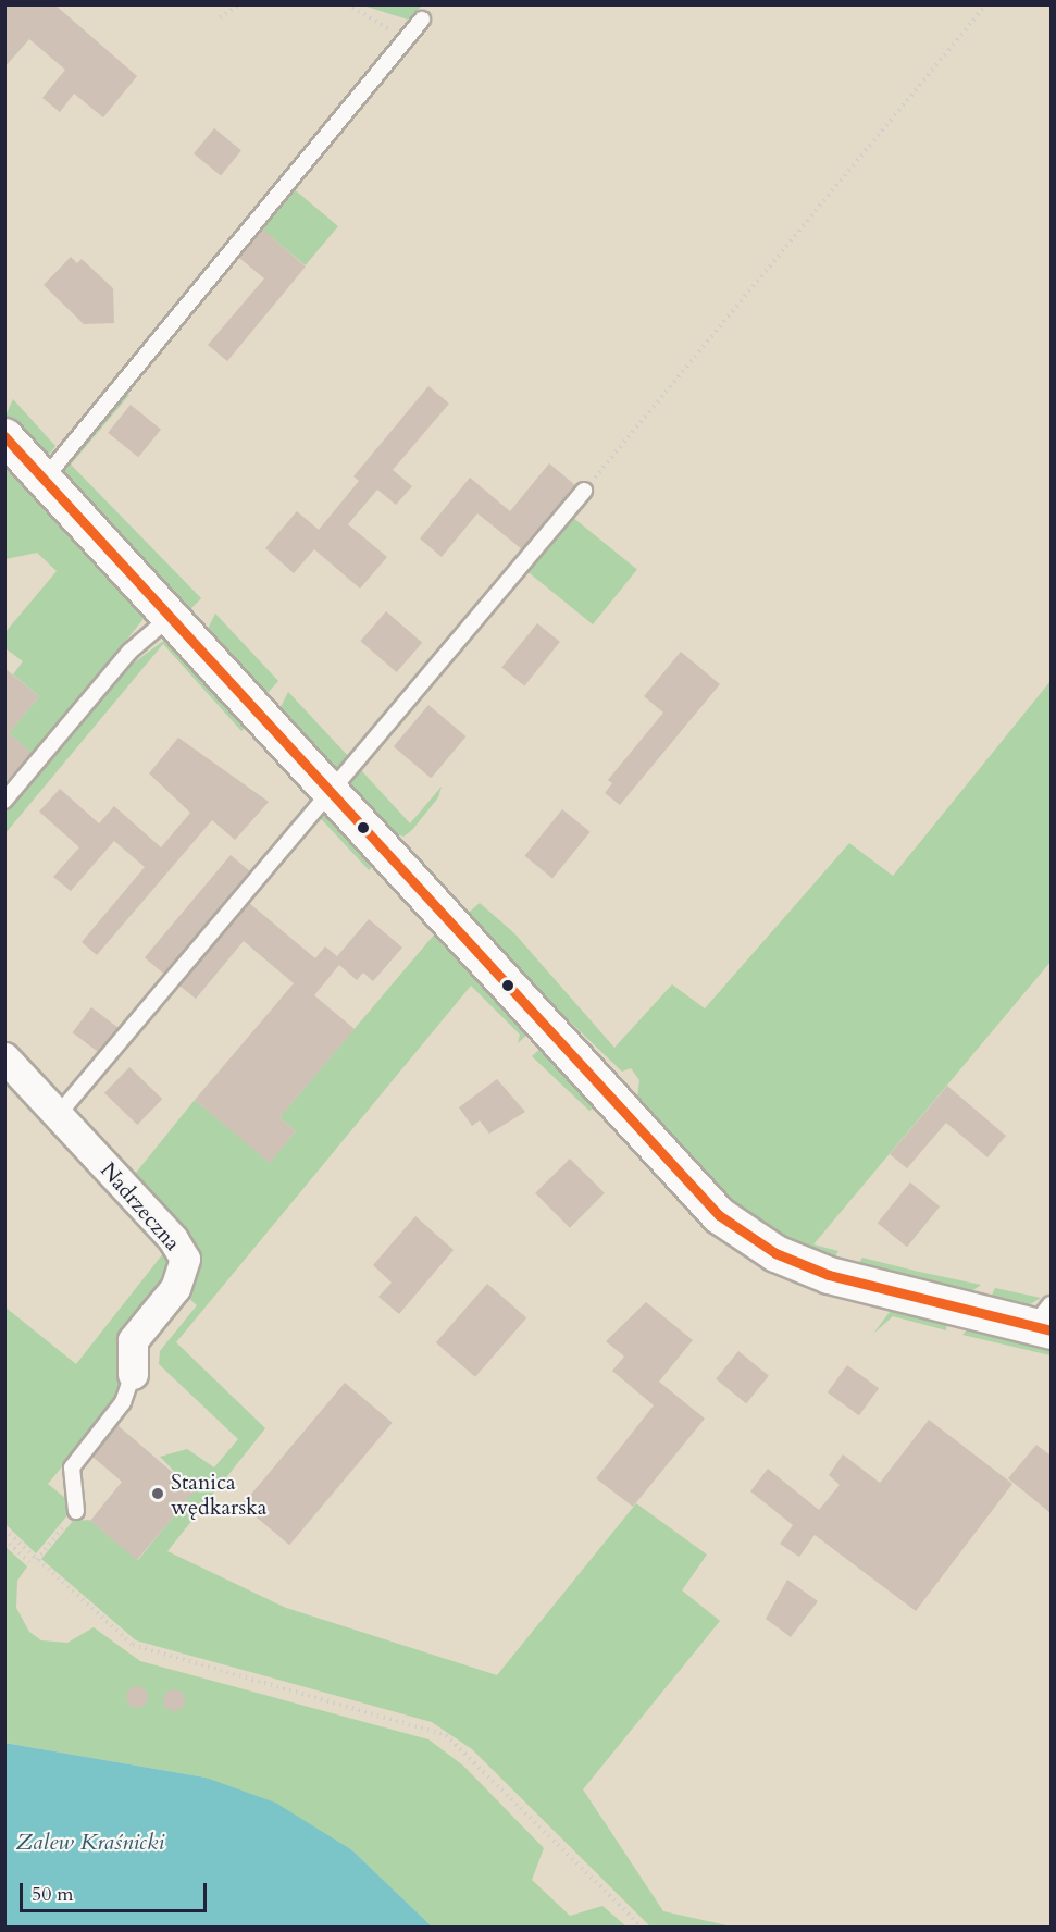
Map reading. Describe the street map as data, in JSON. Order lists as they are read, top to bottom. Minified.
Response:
{"streets":{"street":["Nadrzeczna"]},"water":["Zalew Kraśnicki"],"places":["Stanica wędkarska"],"scale_bar":"50 m"}
